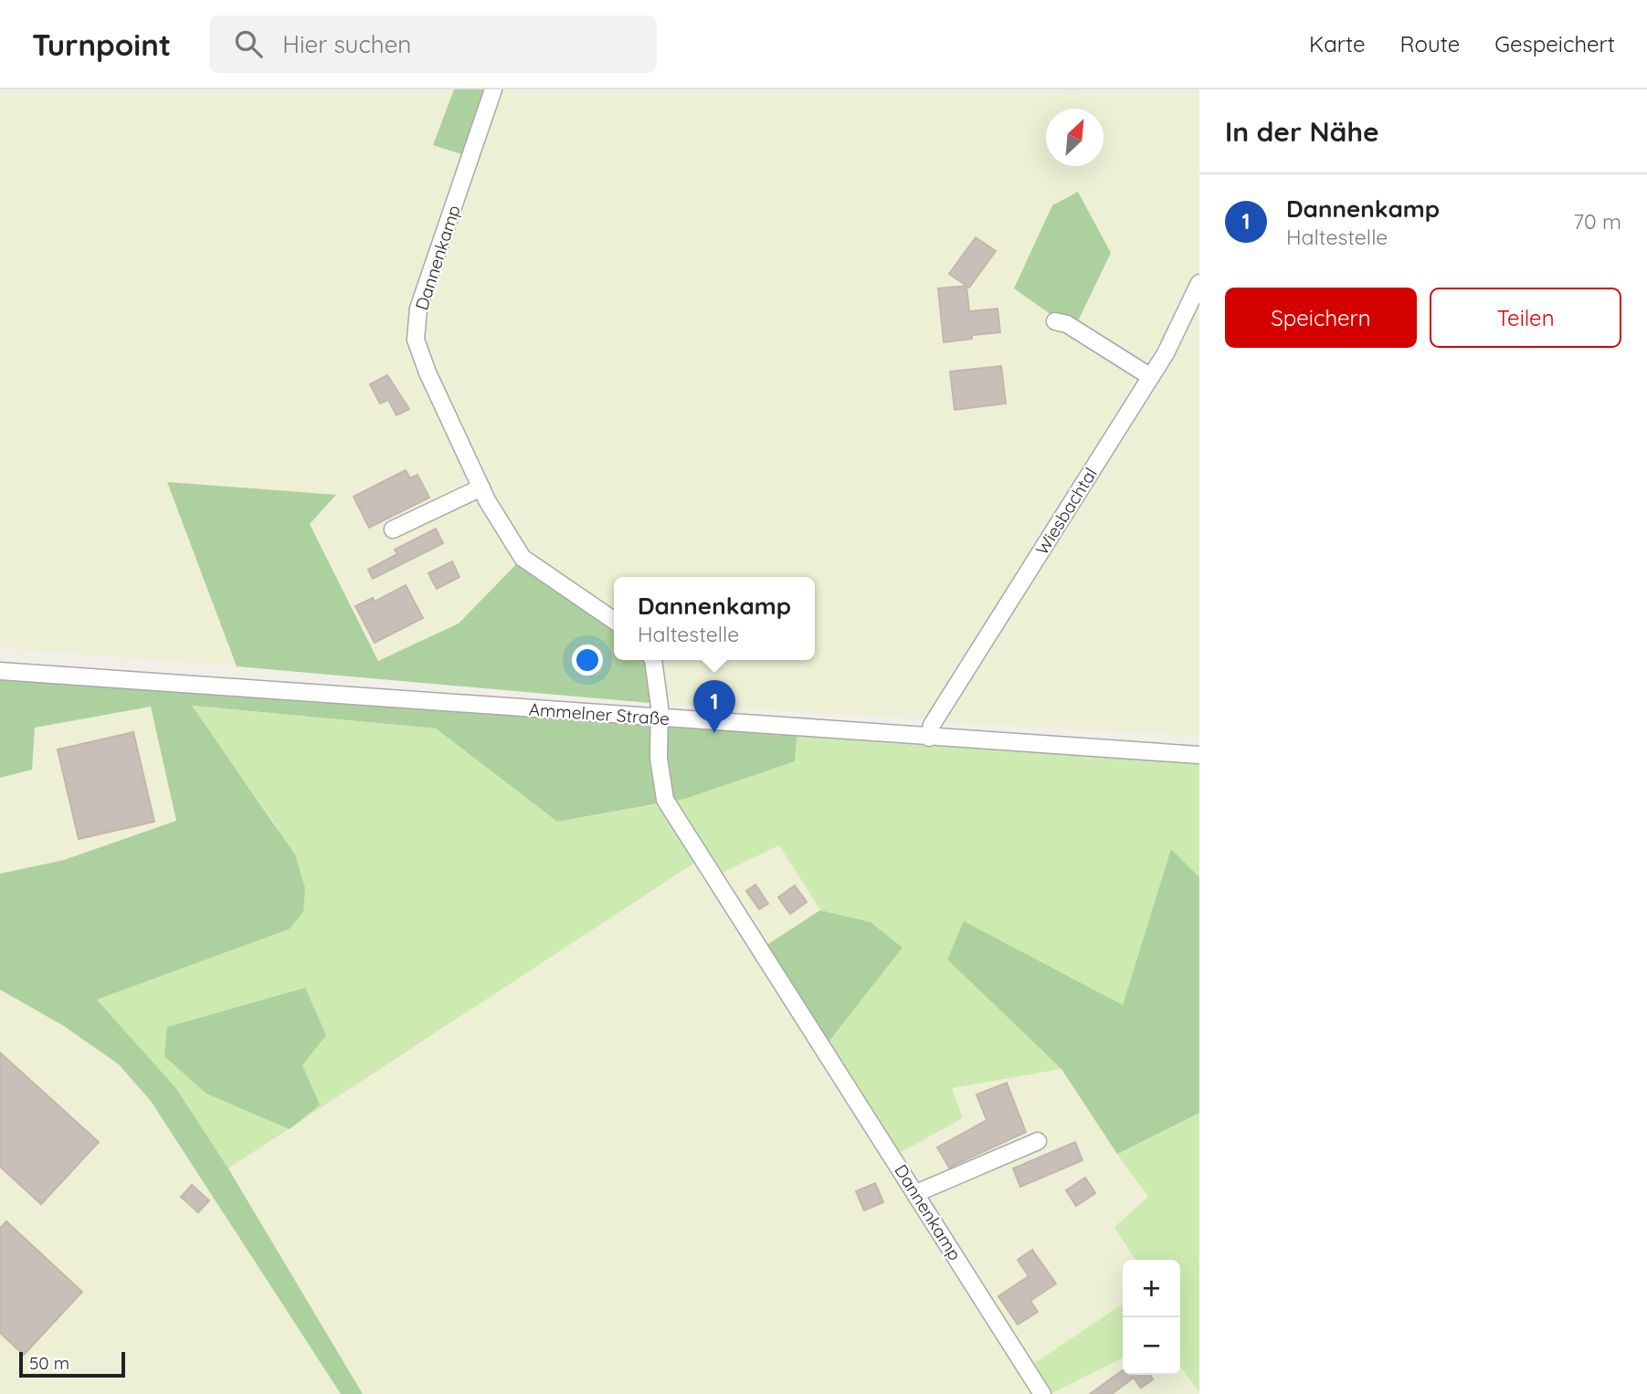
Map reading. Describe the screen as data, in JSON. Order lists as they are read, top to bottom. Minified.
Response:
{"streets":{"street":["Dannenkamp","Wiesbachtal","Ammelner Straße"]},"crossings":[["Dannenkamp","Ammelner Straße"],["Wiesbachtal","Ammelner Straße"]],"scale_bar":"50 m","north":"top right","page":{"header":"Turnpoint","search":"Hier suchen","nav":["Karte","Route","Gespeichert"],"heading":"In der Nähe","list":[{"mark":"1","name":"Dannenkamp","note":"Haltestelle","value":"70 m"}],"buttons":["Speichern","Teilen"],"popup":["Dannenkamp","Haltestelle"],"pins":"1","map_buttons":["+","−"],"scale":"50 m"}}
